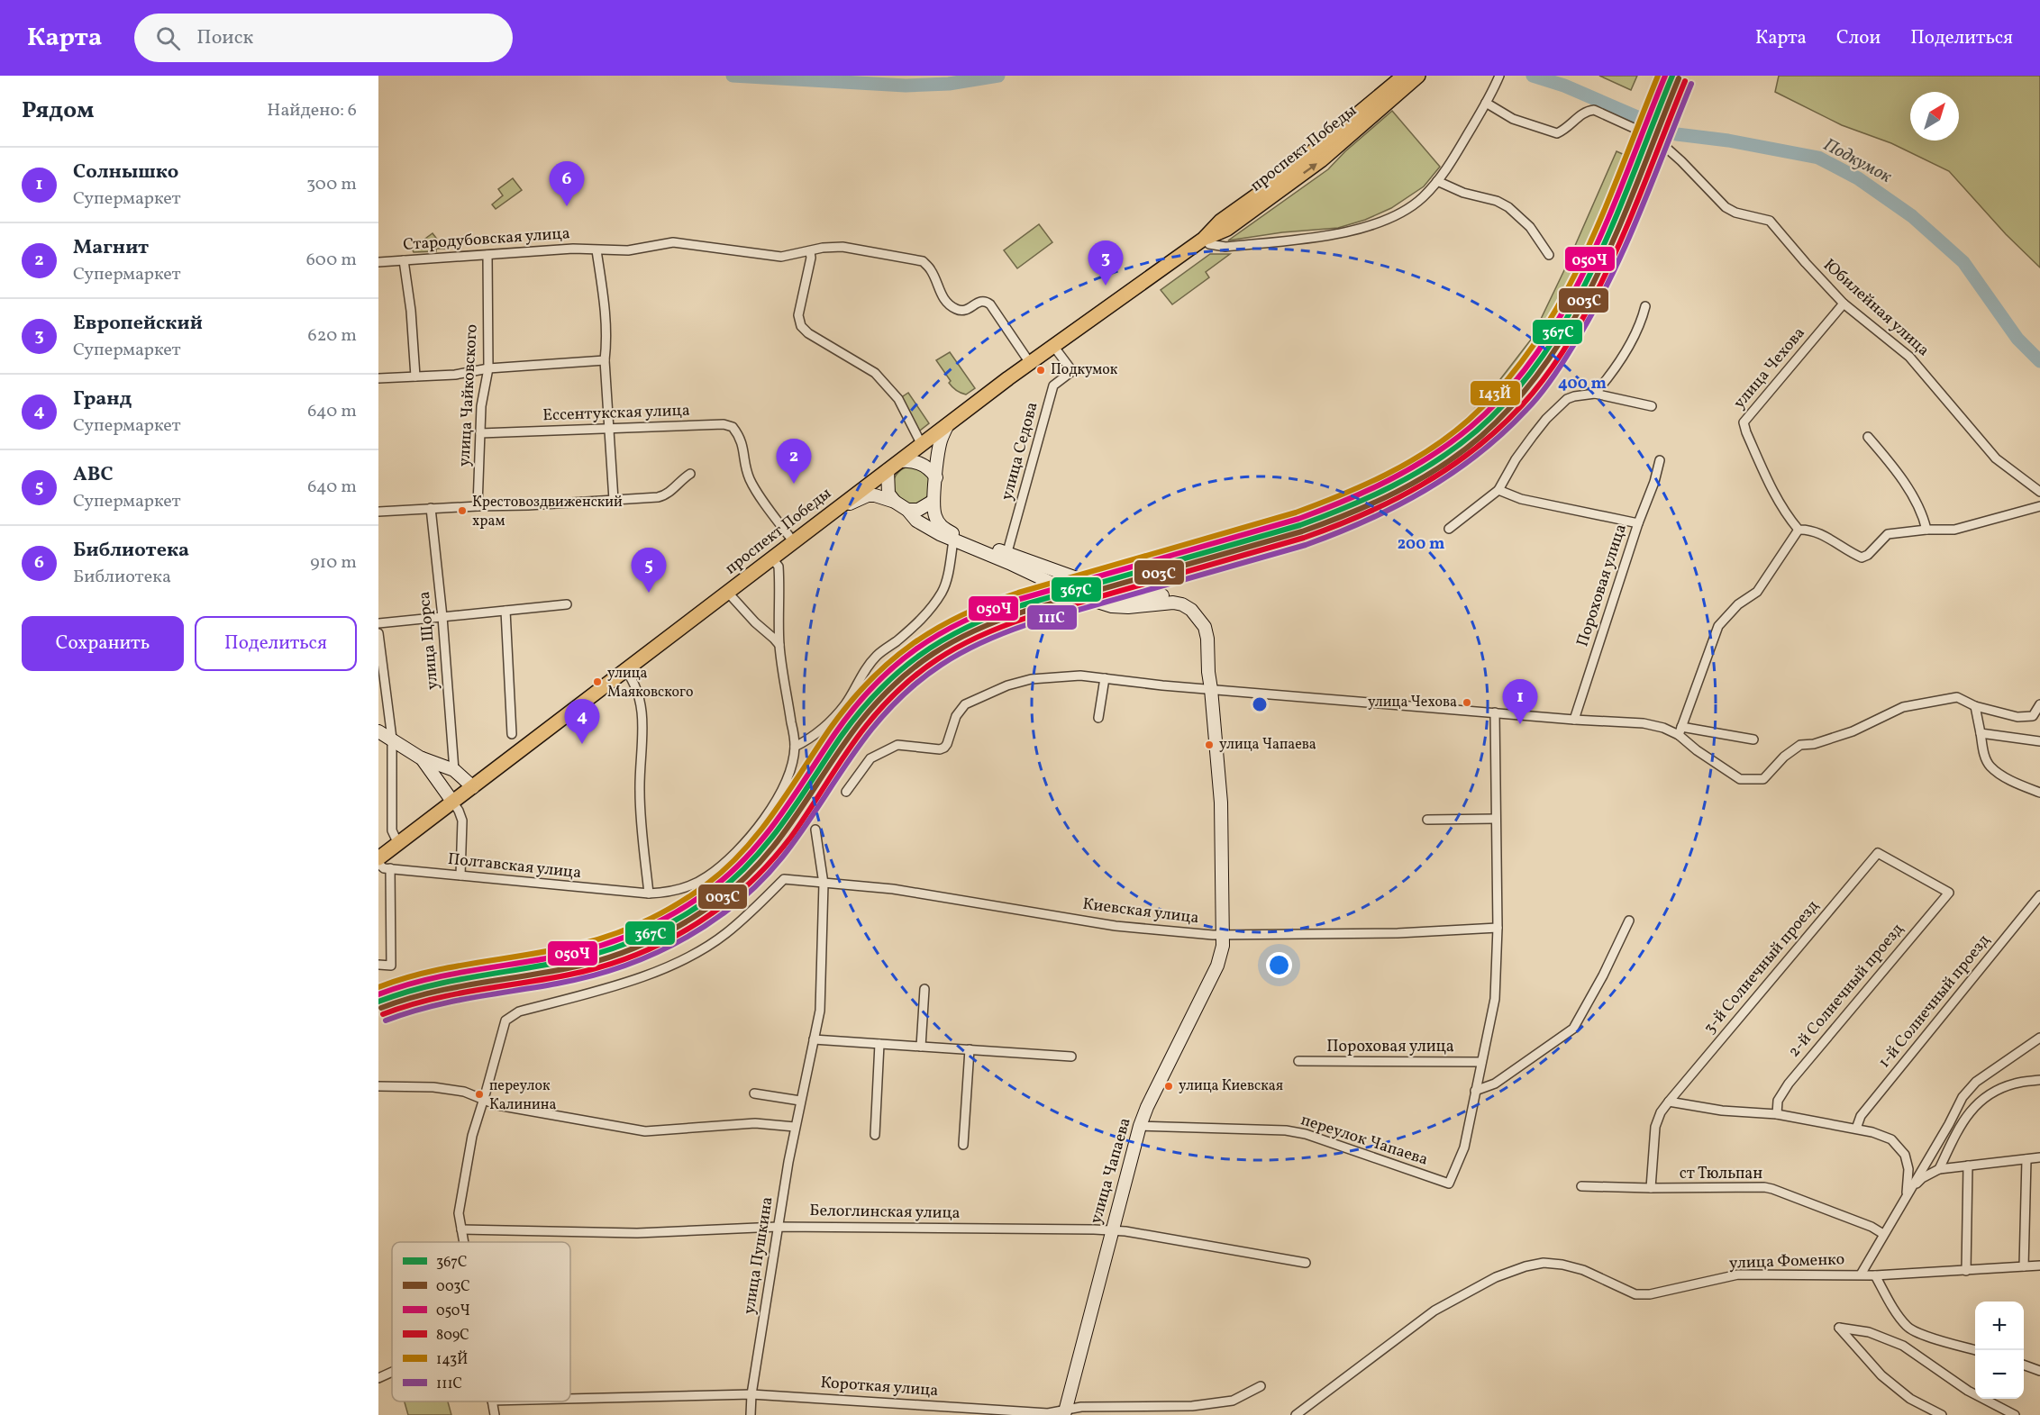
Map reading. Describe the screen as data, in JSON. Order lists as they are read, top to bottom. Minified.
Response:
{"streets":{"main road":["проспект Победы","улица Чапаева"],"street":["Стародубовская улица","Юбилейная улица","улица Чехова","улица Чайковского","Ессентукская улица","улица Седова","Пороховая улица","улица Щорса","Полтавская улица","Киевская улица","3-й Солнечный проезд","2-й Солнечный проезд","1-й Солнечный проезд","переулок Чапаева","ст Тюльпан","Белоглинская улица","улица Пушкина","улица Фоменко","Короткая улица"]},"crossings":[["проспект Победы","Стародубовская улица"],["проспект Победы","Ессентукская улица"],["проспект Победы","улица Седова"],["проспект Победы","улица Чапаева"],["Стародубовская улица","улица Чайковского"],["Юбилейная улица","улица Чехова"],["улица Чайковского","Ессентукская улица"],["Киевская улица","улица Чапаева"],["Киевская улица","улица Пушкина"],["3-й Солнечный проезд","2-й Солнечный проезд"],["3-й Солнечный проезд","ст Тюльпан"],["переулок Чапаева","улица Чапаева"],["улица Чапаева","Белоглинская улица"],["улица Чапаева","Короткая улица"],["Белоглинская улица","улица Пушкина"],["улица Пушкина","Короткая улица"]],"water":["Подкумок"],"places":["Подкумок","Крестовоздвиженский храм","улица Маяковского","улица Чехова","улица Чапаева","улица Киевская","переулок Калинина"],"lines":["transit line 367С","transit line 050Ч","transit line 143Й","transit line 003С","transit line 809С","transit line 111С"],"legend":["367С","003С","050Ч","809С","143Й","111С"],"north":"top right","page":{"header":"Карта","search":"Поиск","nav":["Карта","Слои","Поделиться"],"heading":["Рядом","Найдено: 6"],"list":[{"mark":"1","name":"Солнышко","note":"Супермаркет","value":"300 m"},{"mark":"2","name":"Магнит","note":"Супермаркет","value":"600 m"},{"mark":"3","name":"Европейский","note":"Супермаркет","value":"620 m"},{"mark":"4","name":"Гранд","note":"Супермаркет","value":"640 m"},{"mark":"5","name":"ABC","note":"Супермаркет","value":"640 m"},{"mark":"6","name":"Библиотека","note":"Библиотека","value":"910 m"}],"pins":["6","3","2","5","1","4"],"buttons":["Сохранить","Поделиться"],"map_buttons":["+","−"]},"rings":["400 m","200 m"]}
